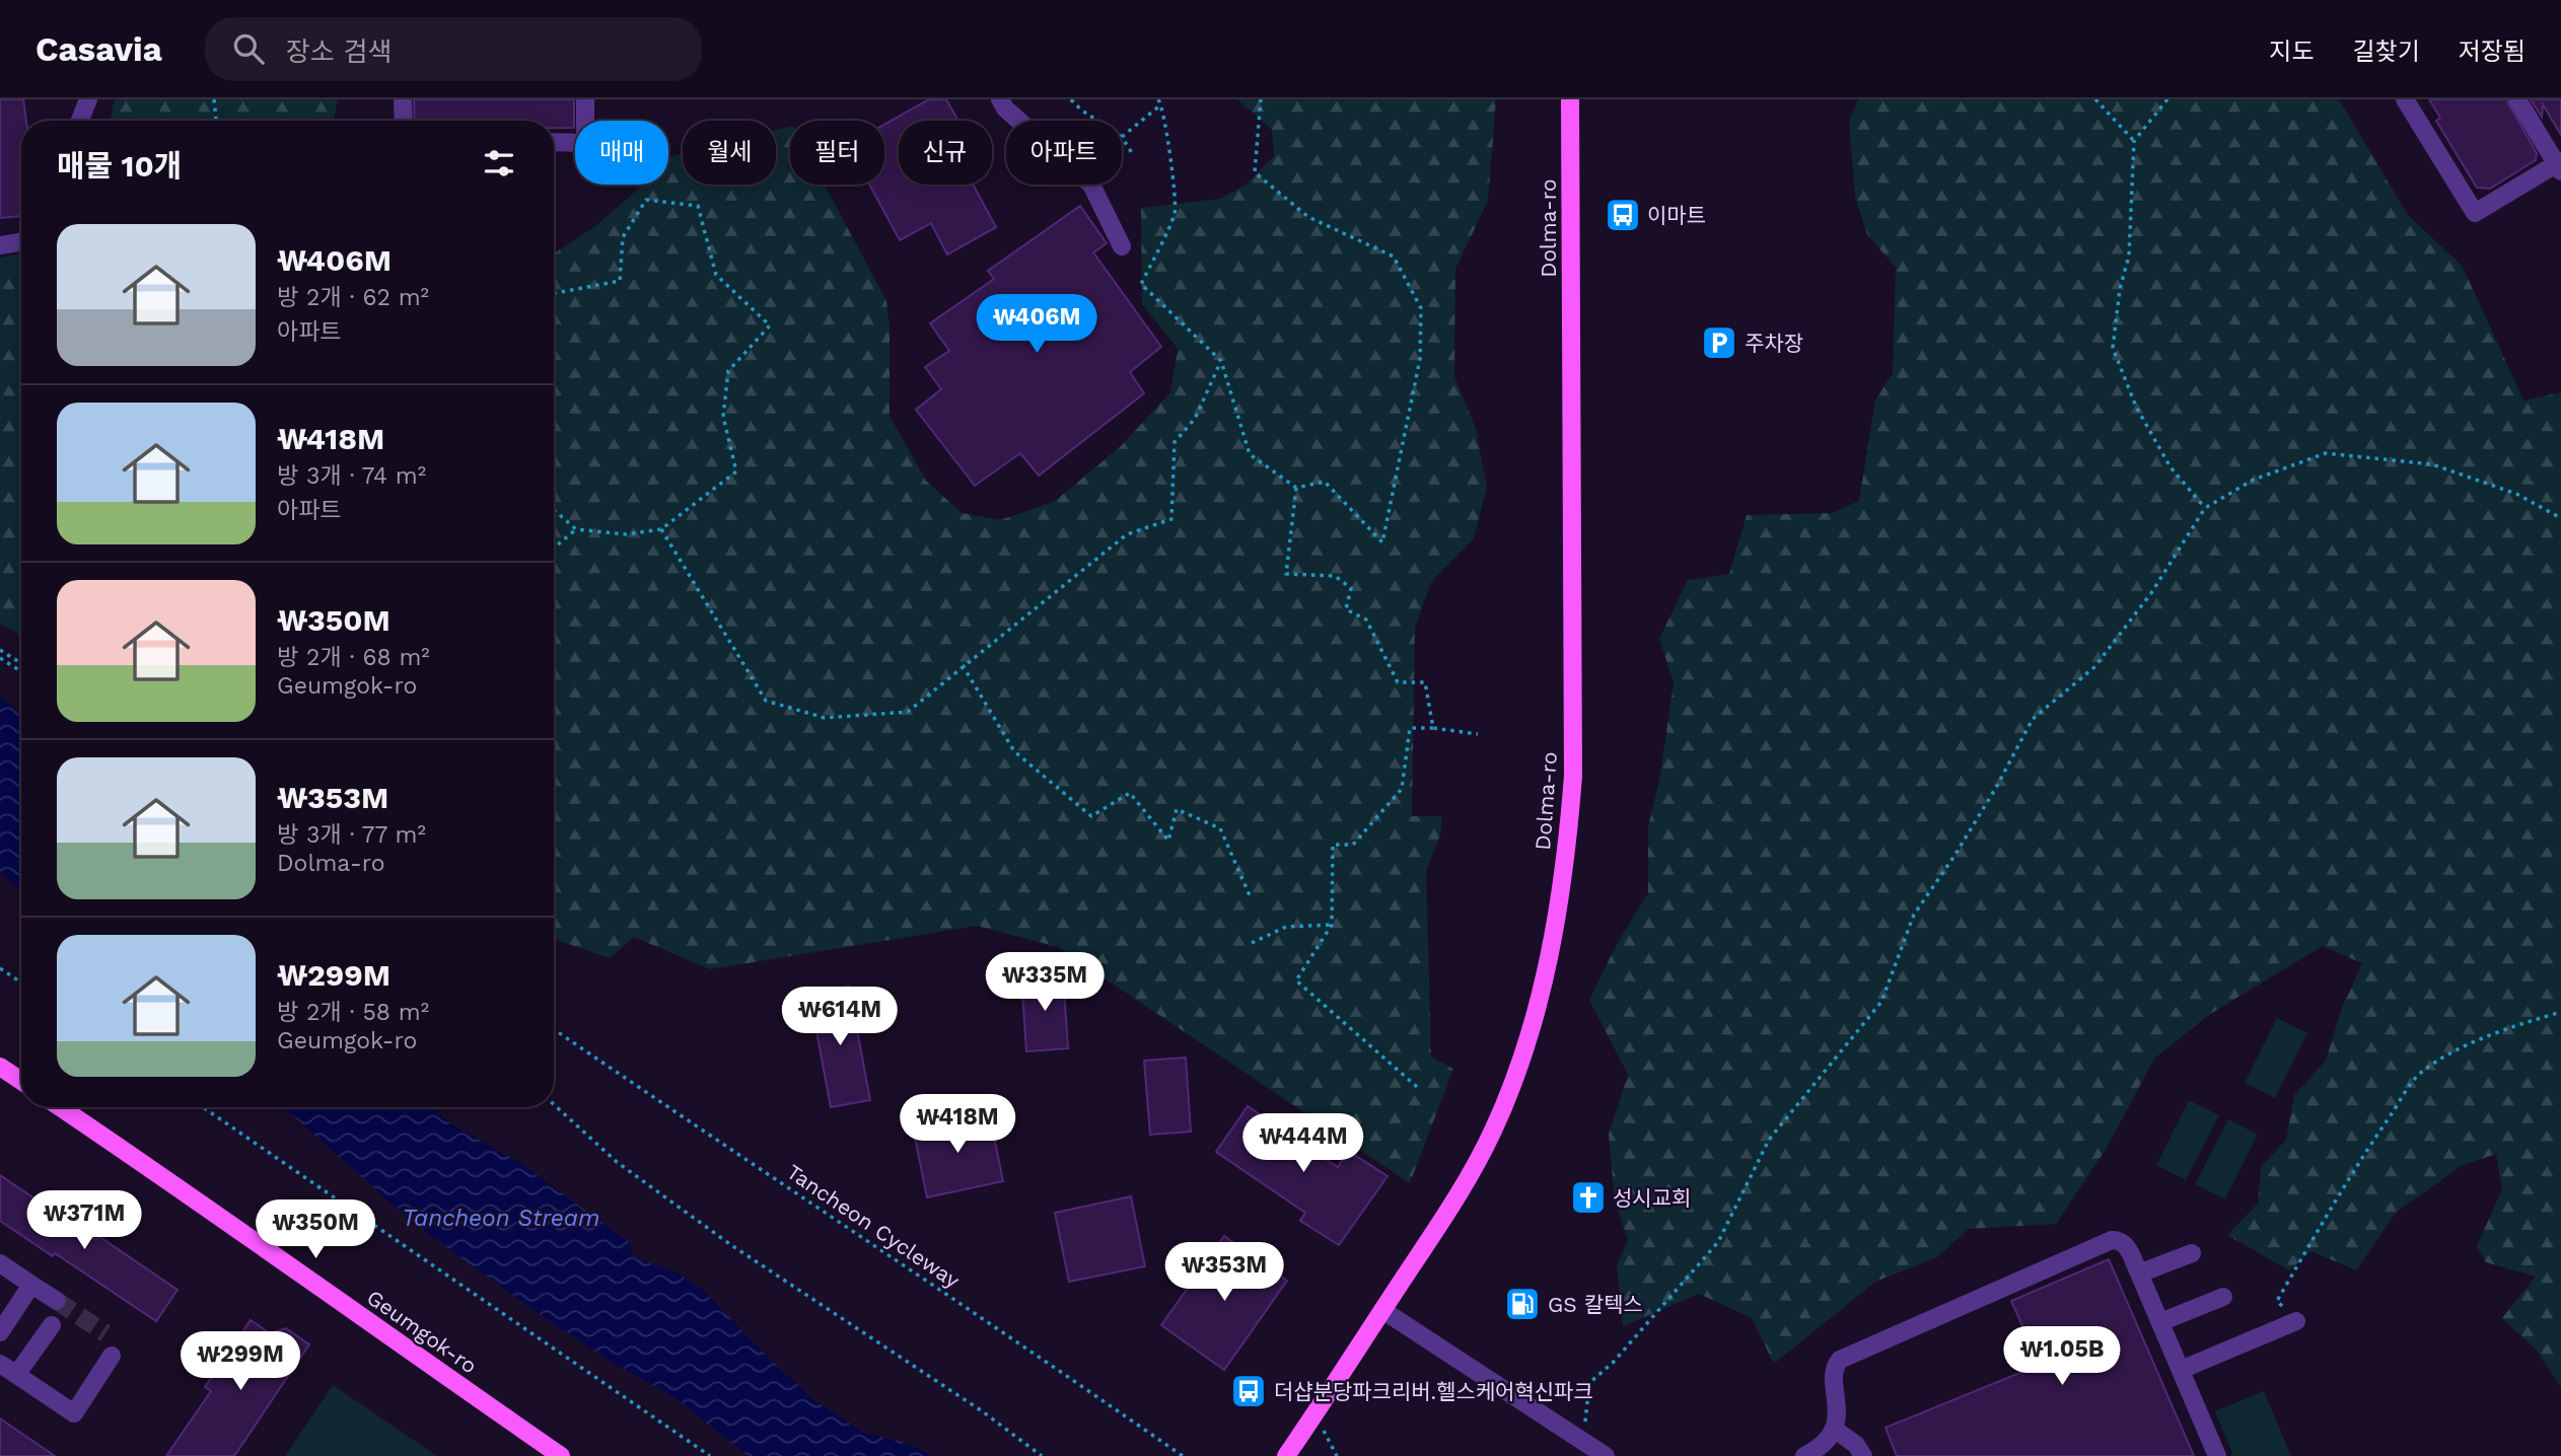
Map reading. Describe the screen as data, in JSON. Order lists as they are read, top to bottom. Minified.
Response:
{"streets":{"main road":["Dolma-ro","Geumgok-ro"],"path":["Tancheon Cycleway"]},"water":["Tancheon Stream"],"places":{"bus stop":["이마트","더샵분당파크리버.헬스케어혁신파크"],"parking":["주차장"],"church":["성시교회"],"fuel station":["GS 칼텍스"]},"page":{"header":"Casavia","search":"장소 검색","nav":["지도","길찾기","저장됨"],"chip":["매매","월세","필터","신규","아파트"],"heading":"매물 10개","list":[{"name":"₩406M","note":"방 2개 · 62 m² · 아파트"},{"name":"₩418M","note":"방 3개 · 74 m² · 아파트"},{"name":"₩350M","note":"방 2개 · 68 m² · Geumgok-ro"},{"name":"₩353M","note":"방 3개 · 77 m² · Dolma-ro"},{"name":"₩299M","note":"방 2개 · 58 m² · Geumgok-ro"}],"price":["₩406M","₩335M","₩614M","₩418M","₩444M","₩371M","₩350M","₩353M","₩1.05B","₩299M"]}}
